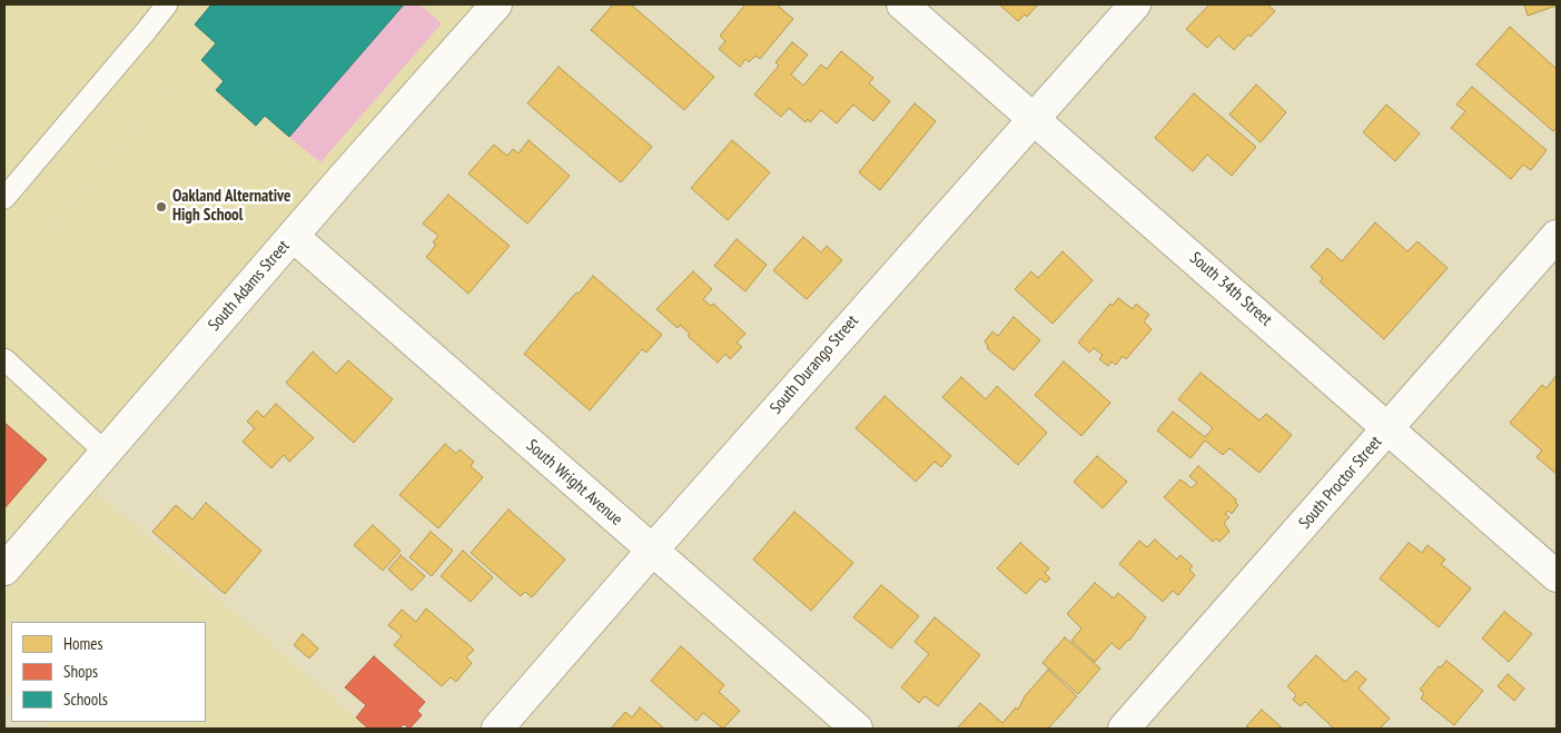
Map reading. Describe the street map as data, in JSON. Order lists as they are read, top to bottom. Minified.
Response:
{"streets":{"street":["South Adams Street","South 34th Street","South Durango Street","South Wright Avenue","South Proctor Street"]},"crossings":[["South Adams Street","South Wright Avenue"],["South 34th Street","South Durango Street"],["South 34th Street","South Proctor Street"],["South Durango Street","South Wright Avenue"]],"places":["Oakland Alternative High School"],"legend":["Homes","Shops","Schools"]}
